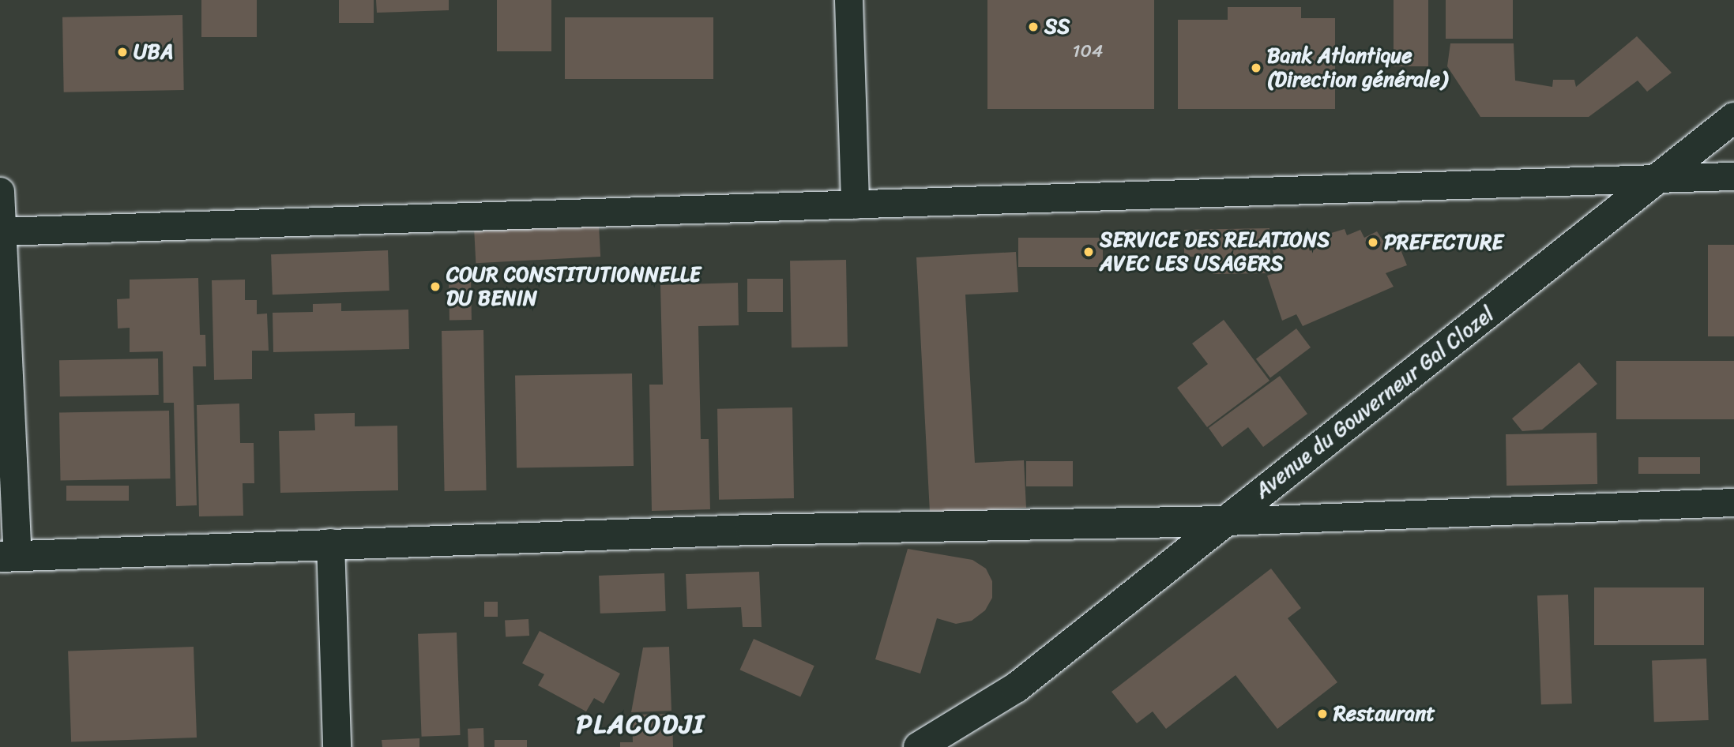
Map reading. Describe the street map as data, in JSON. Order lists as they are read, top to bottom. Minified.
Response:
{"streets":{"street":["Avenue du Gouverneur Gal Clozel"]},"districts":["PLACODJI"],"places":["SS","UBA","Bank Atlantique (Direction générale)","PREFECTURE","SERVICE DES RELATIONS AVEC LES USAGERS","COUR CONSTITUTIONNELLE DU BENIN","Restaurant"],"house_numbers":["104"]}
